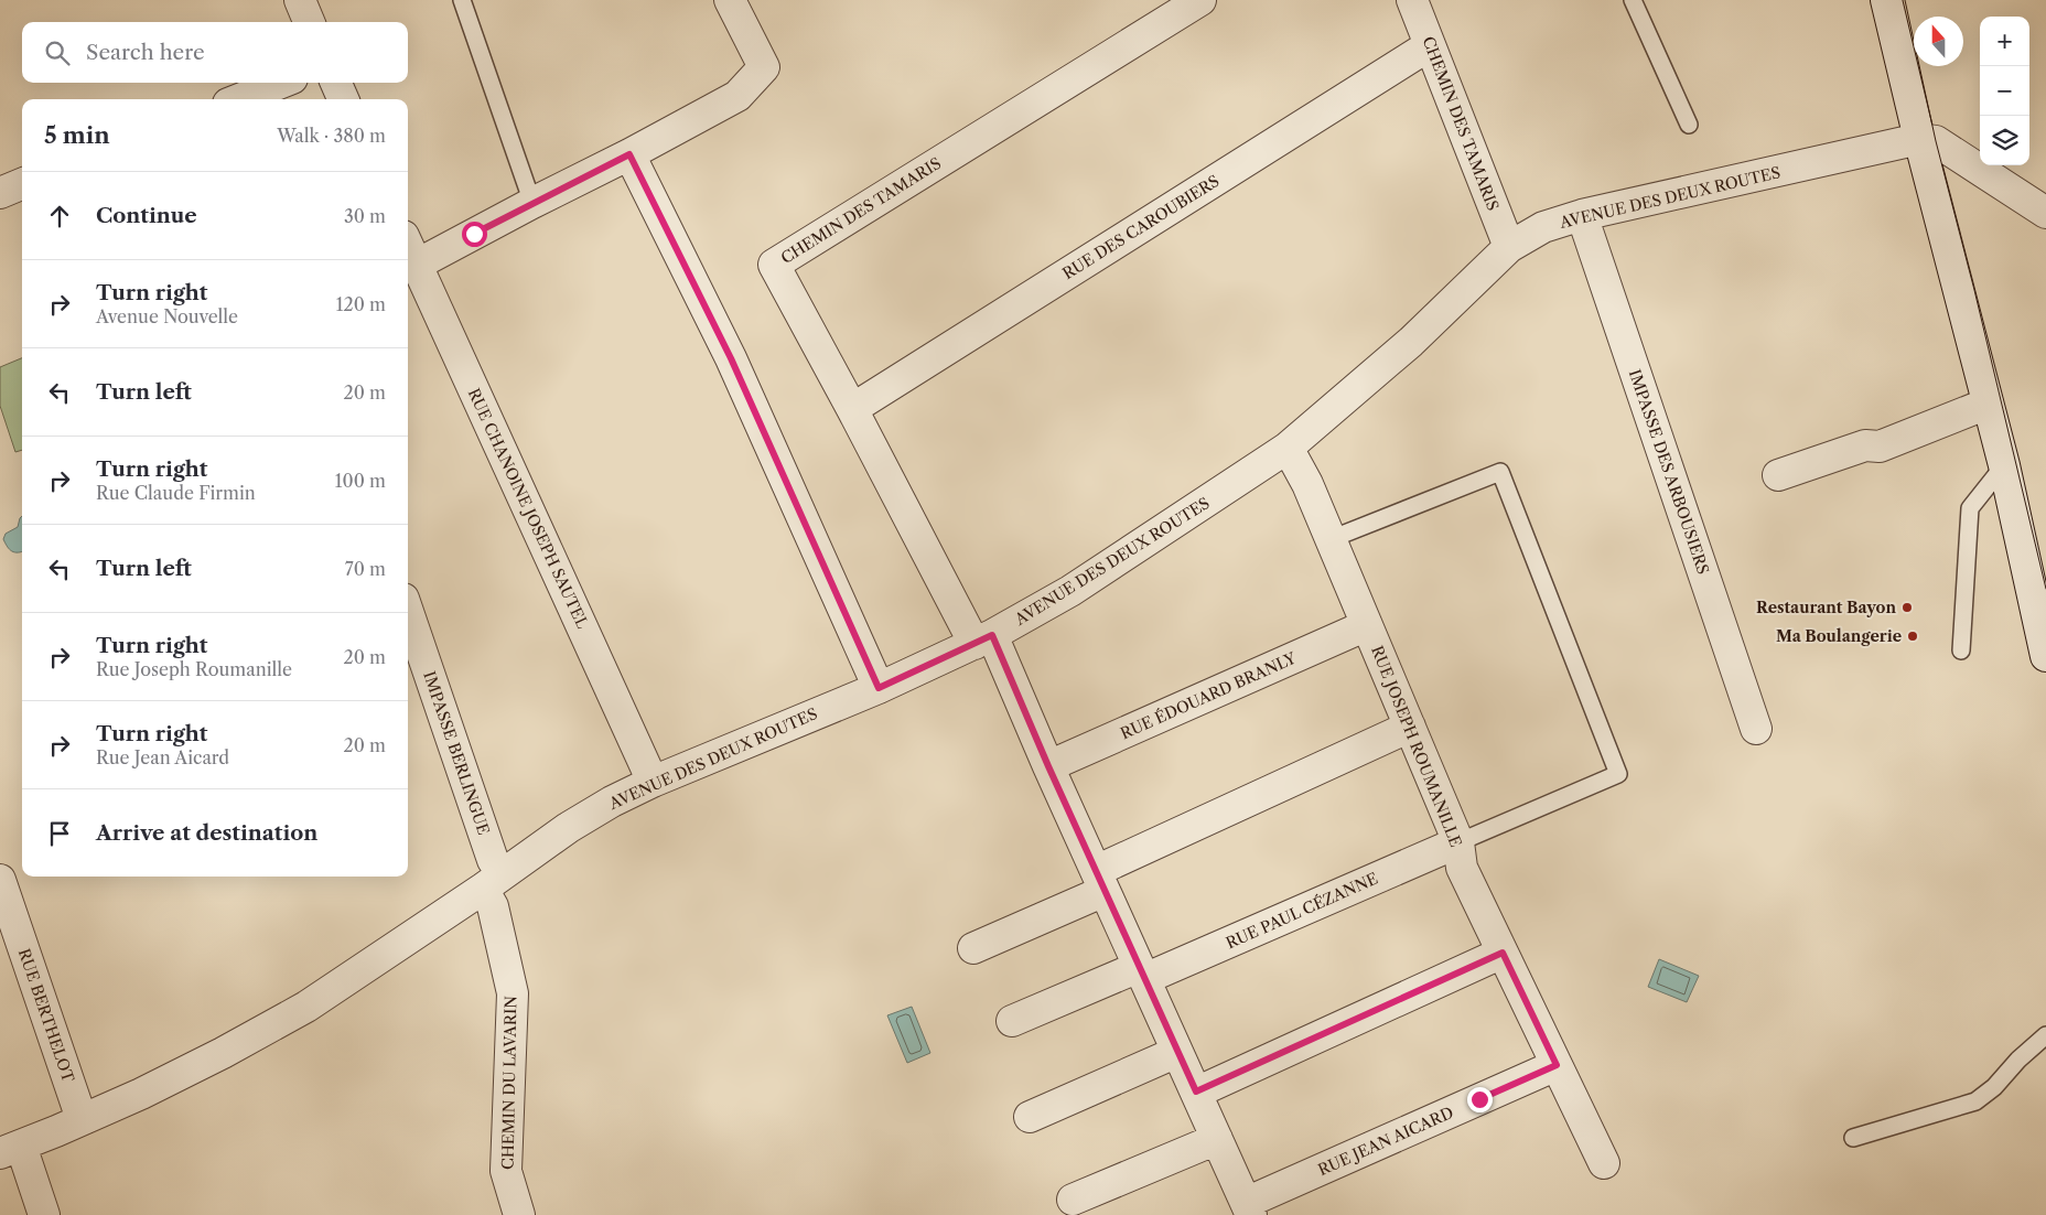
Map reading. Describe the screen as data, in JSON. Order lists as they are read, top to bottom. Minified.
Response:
{"streets":{"street":["CHEMIN DES TAMARIS","AVENUE DES DEUX ROUTES","RUE DES CAROUBIERS","IMPASSE DES ARBOUSIERS","RUE CHANOINE JOSEPH SAUTEL","RUE ÉDOUARD BRANLY","RUE JOSEPH ROUMANILLE","IMPASSE BERLINGUE","RUE PAUL CÉZANNE","RUE BERTHELOT","CHEMIN DU LAVARIN","RUE JEAN AICARD"]},"crossings":[["CHEMIN DES TAMARIS","AVENUE DES DEUX ROUTES"],["CHEMIN DES TAMARIS","RUE DES CAROUBIERS"],["CHEMIN DES TAMARIS","RUE ÉDOUARD BRANLY"],["CHEMIN DES TAMARIS","RUE PAUL CÉZANNE"],["CHEMIN DES TAMARIS","RUE JEAN AICARD"],["AVENUE DES DEUX ROUTES","IMPASSE DES ARBOUSIERS"],["AVENUE DES DEUX ROUTES","RUE CHANOINE JOSEPH SAUTEL"],["AVENUE DES DEUX ROUTES","RUE JOSEPH ROUMANILLE"],["AVENUE DES DEUX ROUTES","IMPASSE BERLINGUE"],["AVENUE DES DEUX ROUTES","RUE BERTHELOT"],["AVENUE DES DEUX ROUTES","CHEMIN DU LAVARIN"],["RUE ÉDOUARD BRANLY","RUE JOSEPH ROUMANILLE"],["RUE JOSEPH ROUMANILLE","RUE PAUL CÉZANNE"],["RUE JOSEPH ROUMANILLE","RUE JEAN AICARD"],["IMPASSE BERLINGUE","CHEMIN DU LAVARIN"]],"places":["Restaurant Bayon","Ma Boulangerie"],"north":"top","page":{"map_buttons":["+","−"],"search":"Search here","heading":["5 min","Walk · 380 m"],"list":[["Continue","30 m"],["Turn right","Avenue Nouvelle","120 m"],["Turn left","20 m"],["Turn right","Rue Claude Firmin","100 m"],["Turn left","70 m"],["Turn right","Rue Joseph Roumanille","20 m"],["Turn right","Rue Jean Aicard","20 m"],"Arrive at destination"]}}
